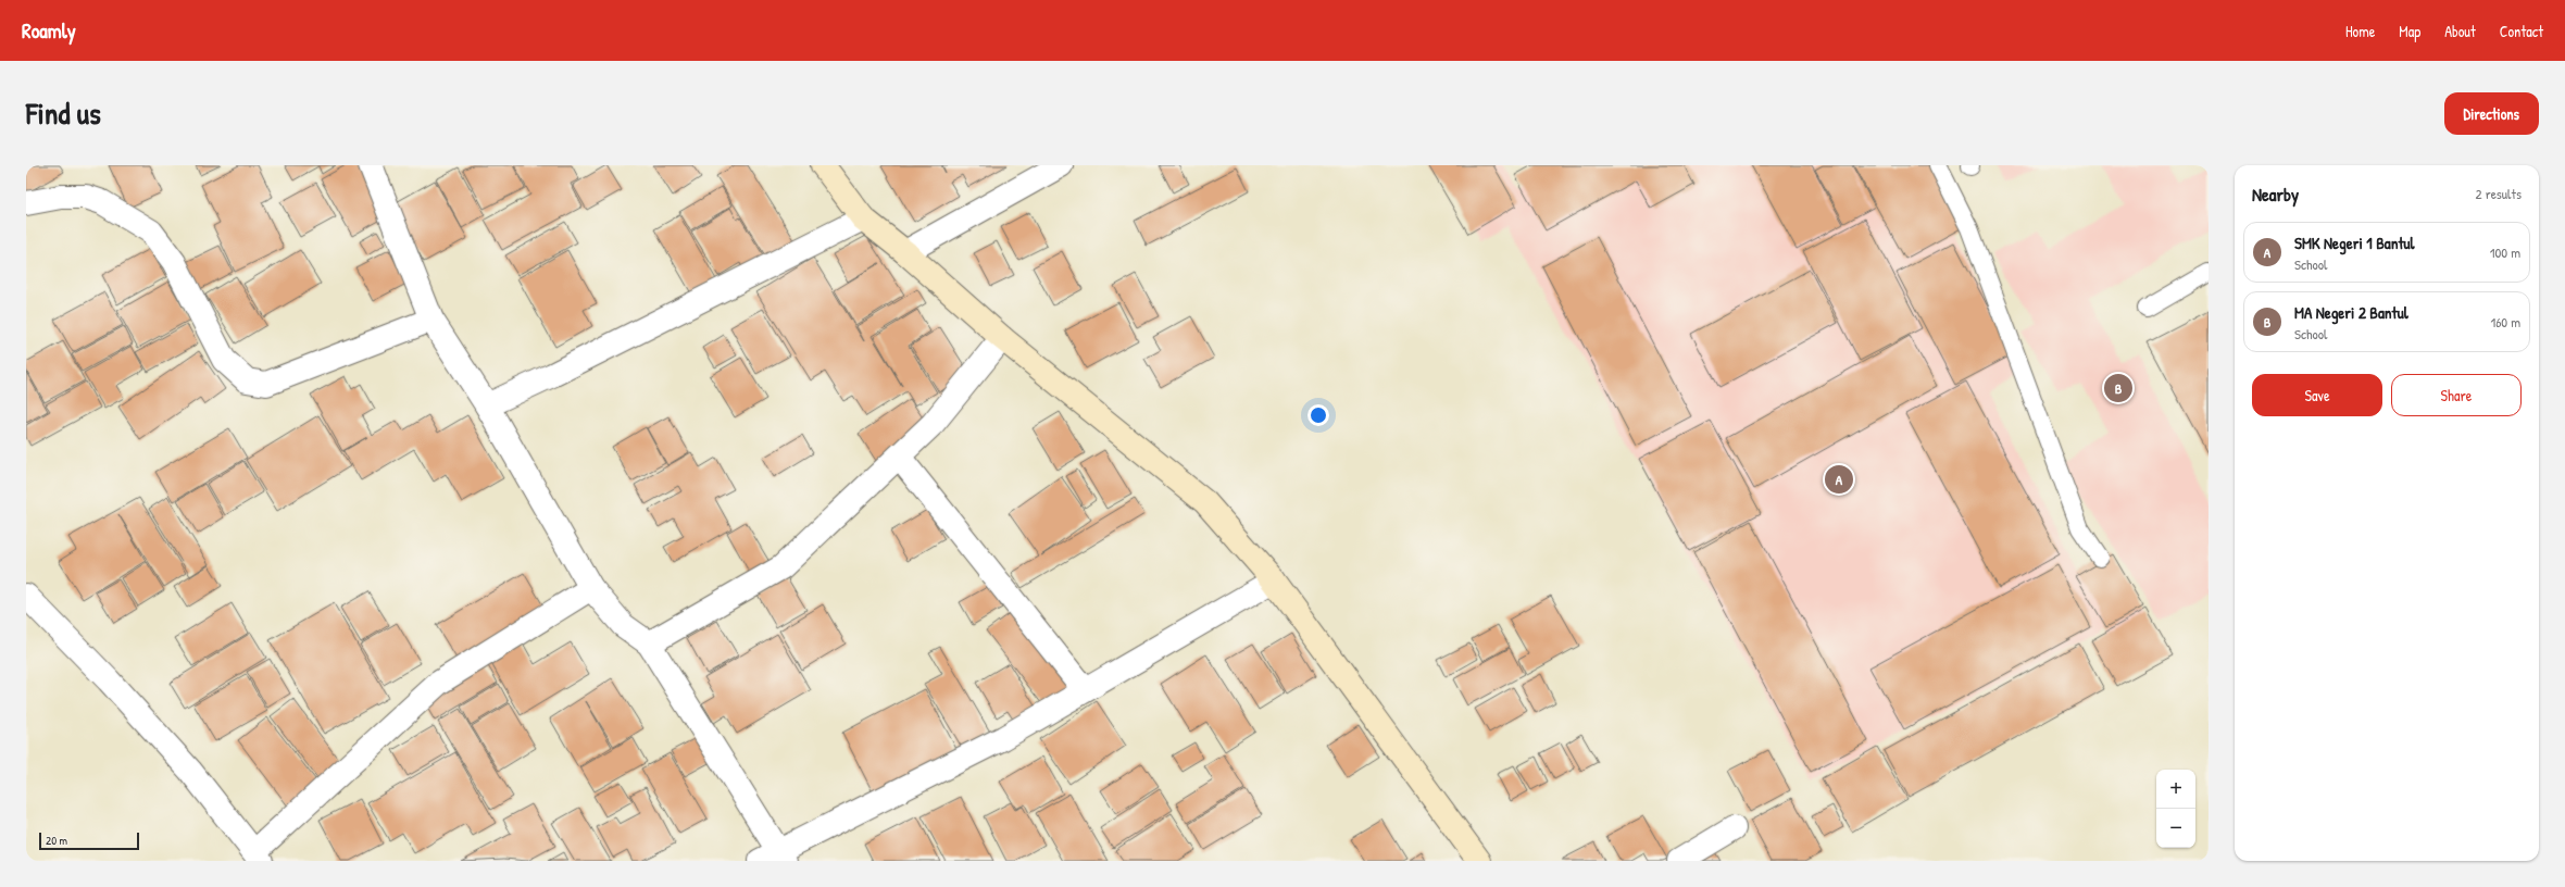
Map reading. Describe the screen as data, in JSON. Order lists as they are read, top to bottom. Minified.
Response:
{"scale_bar":"20 m","page":{"header":"Roamly","nav":["Home","Map","About","Contact"],"title":"Find us","buttons":["Directions",["Save","Share"]],"heading":["Nearby","2 results"],"list":[{"mark":"A","name":"SMK Negeri 1 Bantul","note":"School","value":"100 m"},{"mark":"B","name":"MA Negeri 2 Bantul","note":"School","value":"160 m"}],"pins":["B","A"],"map_buttons":["+","−"],"scale":"20 m"}}
